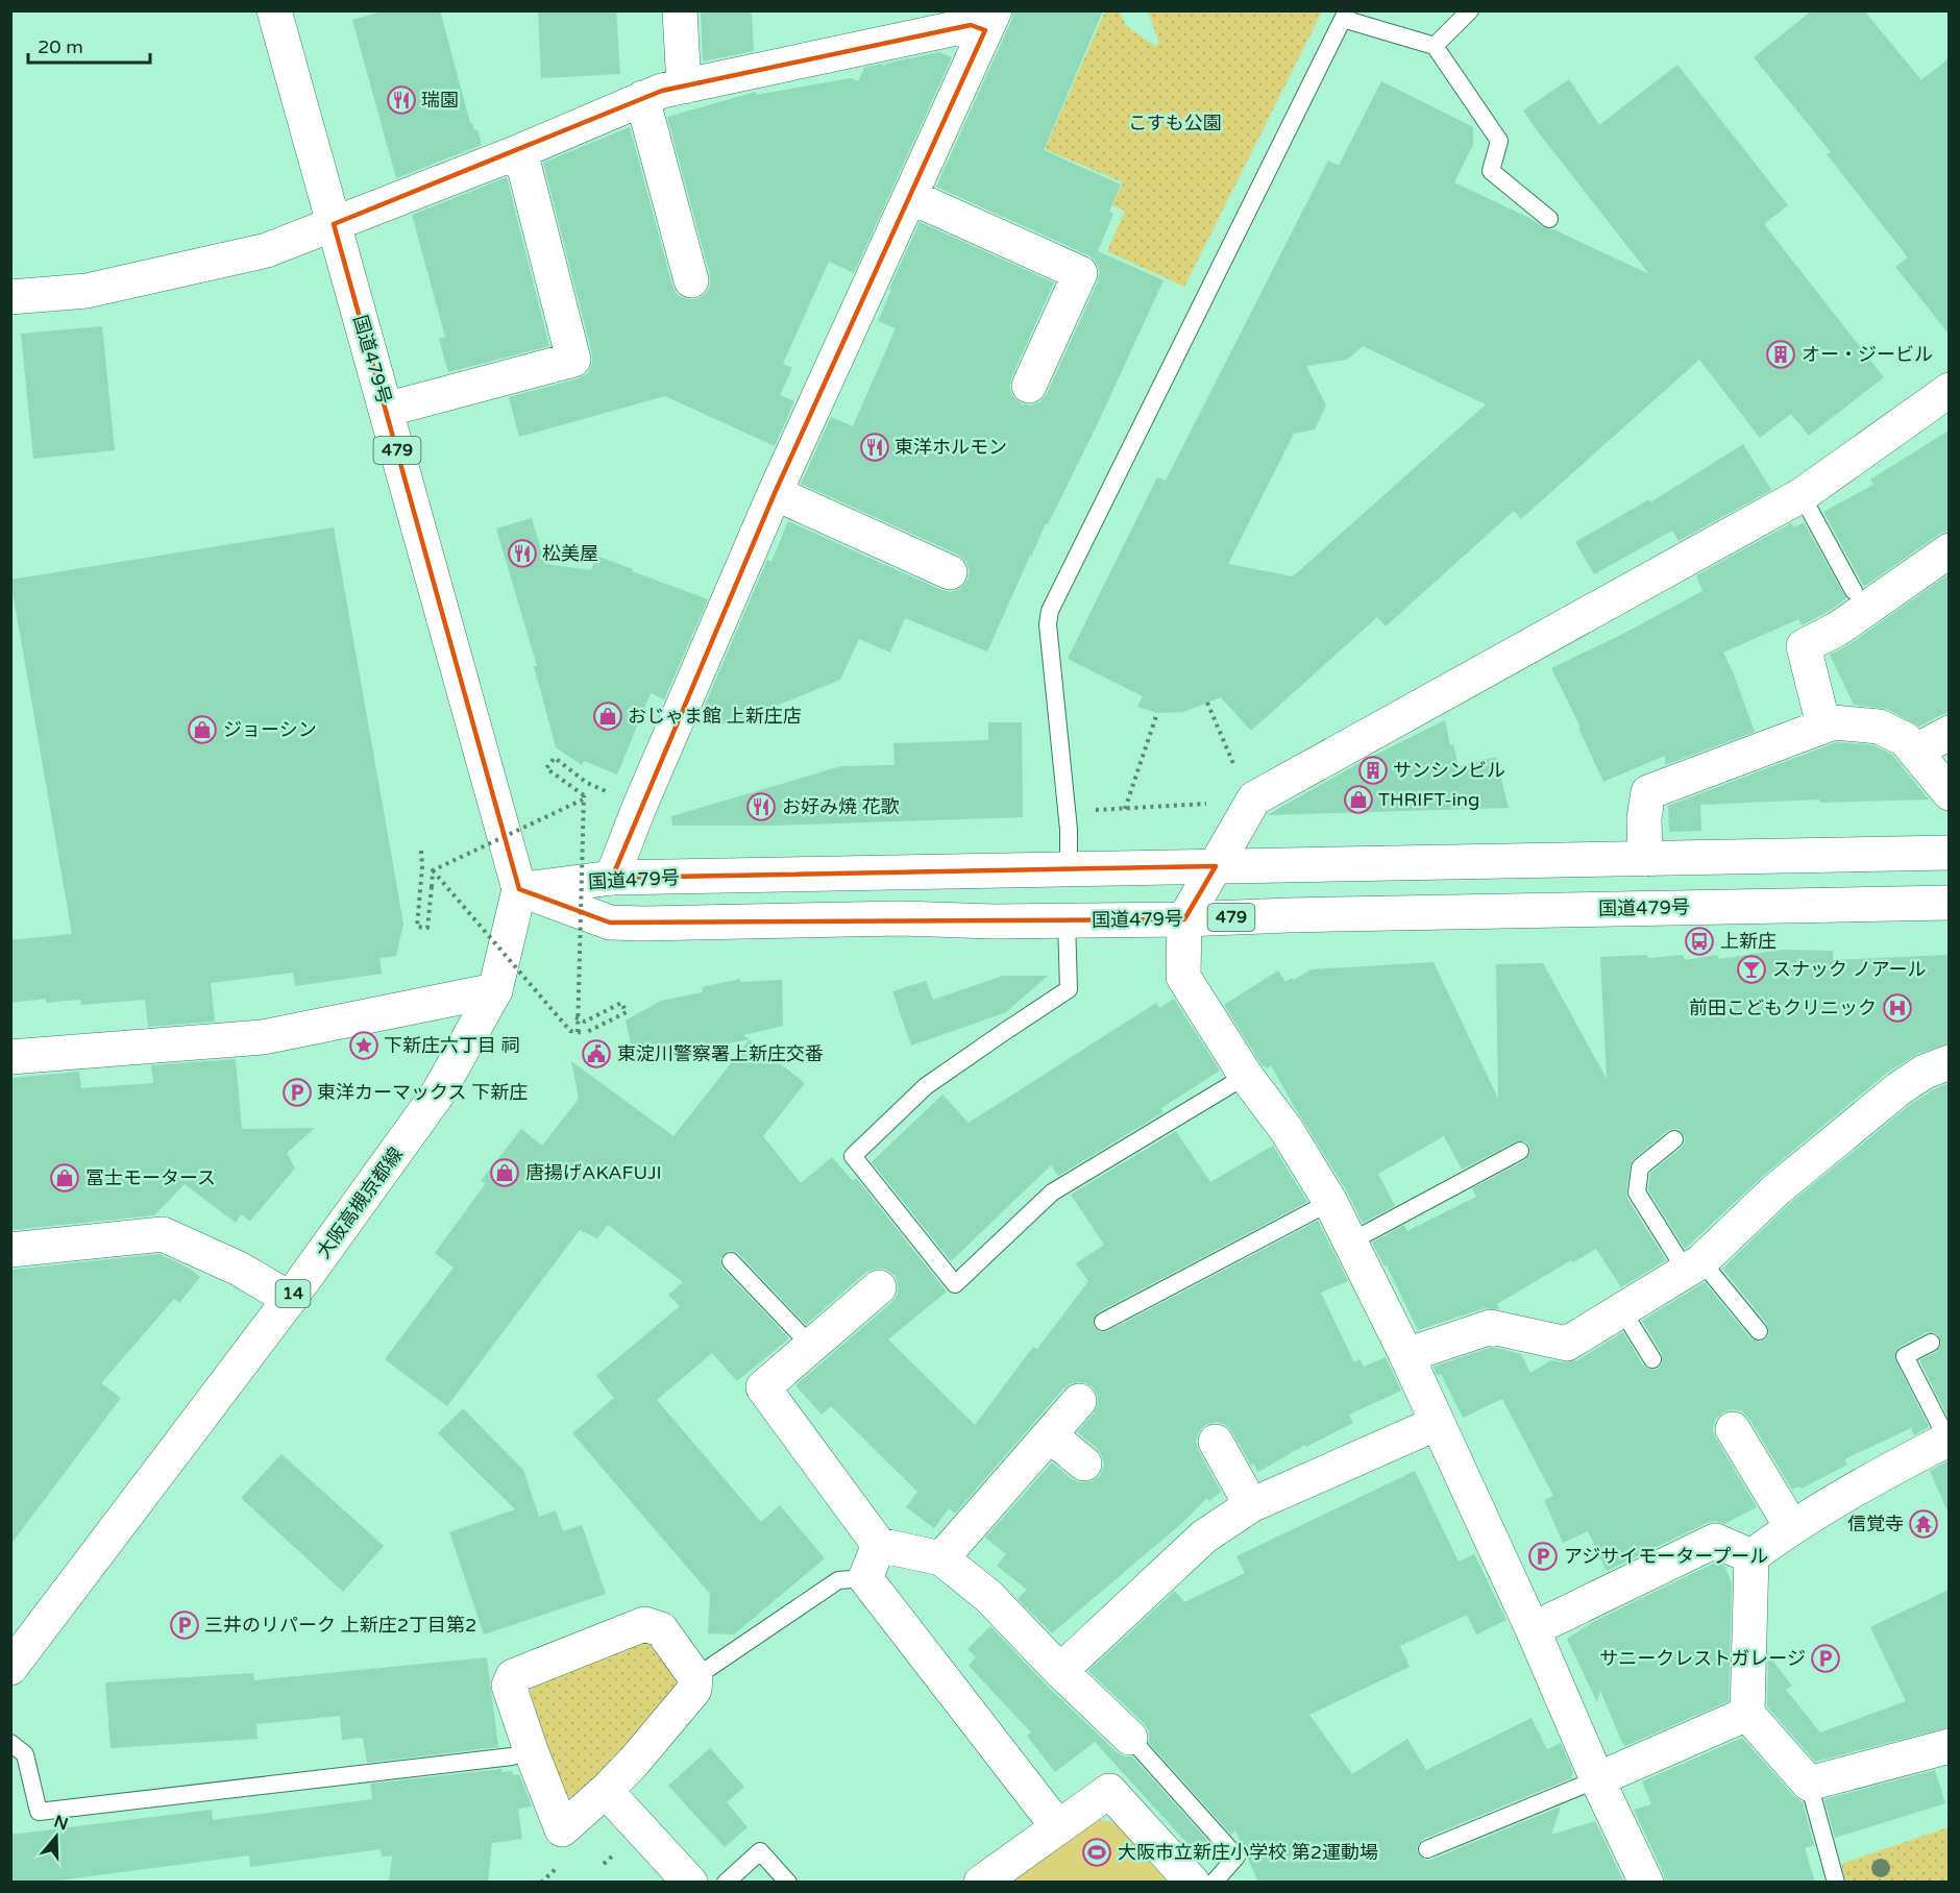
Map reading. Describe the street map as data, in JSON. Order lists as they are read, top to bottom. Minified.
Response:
{"streets":{"main road":["国道479号","479","大阪高槻京都線","14"]},"crossings":[["国道479号","大阪高槻京都線"]],"parks":["こすも公園"],"places":{"restaurant":["瑞園","東洋ホルモン","松美屋","お好み焼 花歌"],"building":["オー・ジービル","サンシンビル"],"shop":["おじゃま館 上新庄店","ジョーシン","THRIFT-ing","唐揚げAKAFUJI","冨士モータース"],"bus stop":["上新庄"],"bar":["スナック ノアール"],"hospital":["前田こどもクリニック"],"place":["下新庄六丁目 祠"],"public building":["東淀川警察署上新庄交番"],"parking":["東洋カーマックス 下新庄","アジサイモータープール","三井のリパーク 上新庄2丁目第2","サニークレストガレージ"],"temple":["信覚寺"],"sports":["大阪市立新庄小学校 第2運動場"]},"scale_bar":"20 m","north":"top"}
